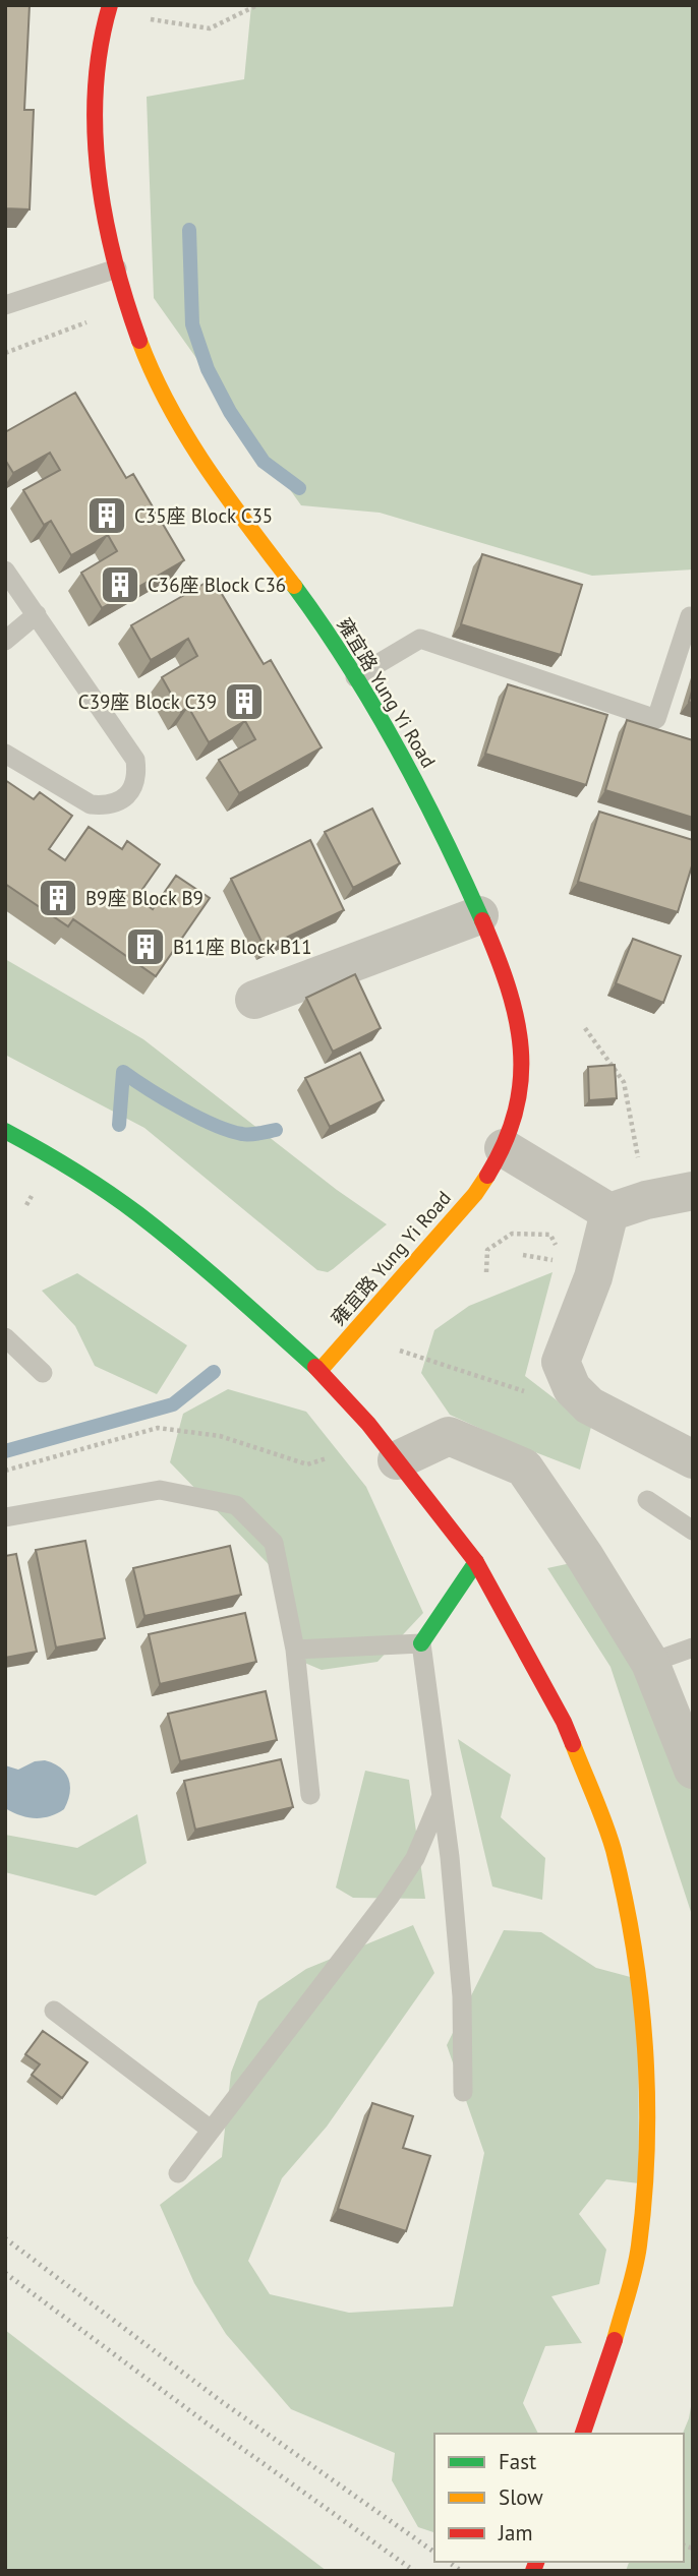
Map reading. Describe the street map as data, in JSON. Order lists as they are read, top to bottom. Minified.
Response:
{"streets":{"main road":["雍宜路 Yung Yi Road"]},"places":{"building":["C35座 Block C35","C36座 Block C36","C39座 Block C39","B9座 Block B9","B11座 Block B11"]},"legend":["Fast","Slow","Jam"]}
